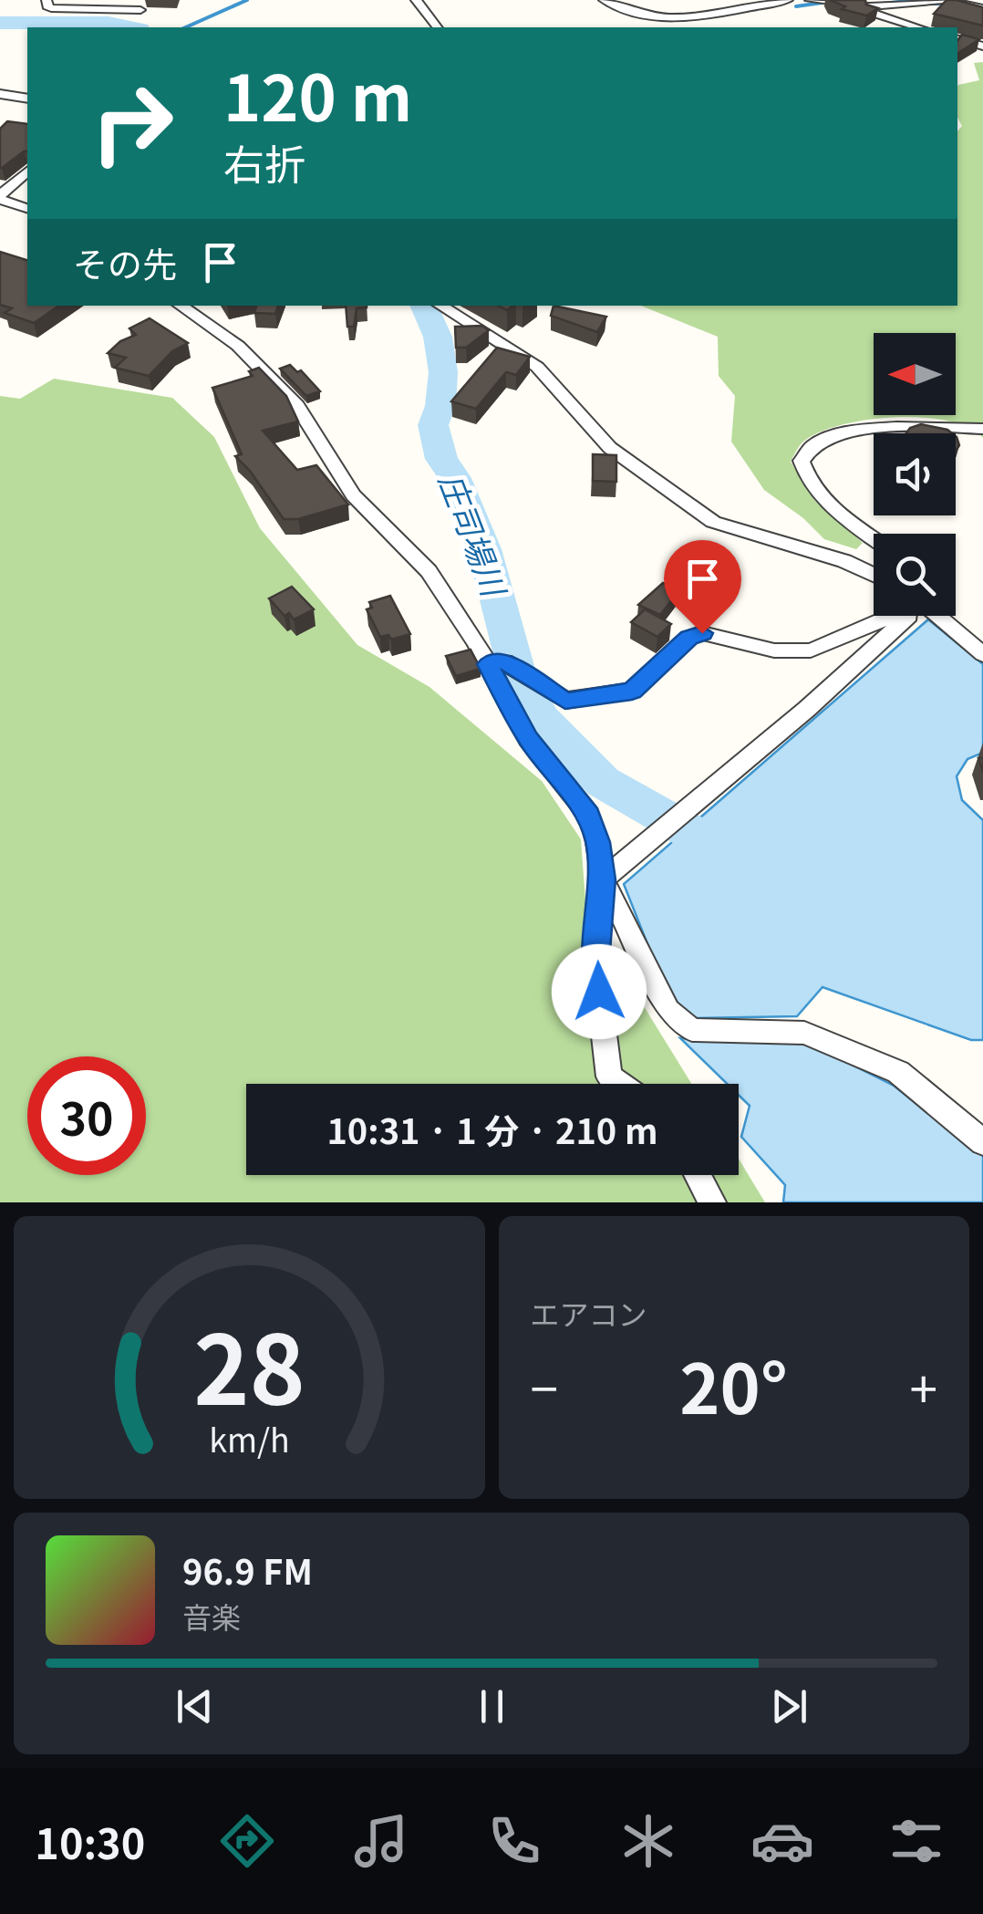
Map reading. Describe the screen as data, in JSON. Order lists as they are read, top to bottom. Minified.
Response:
{"water":["庄司場川"],"north":"left","page":{"turn":["120 m","右折"],"then":"その先","limit":"30","trip":"10:31 · 1 分 · 210 m","tile":"エアコン","heat":["−","20°","+"],"song":["96.9 FM","音楽"],"tabs":"10:30","gauge":["28","km/h"]}}
